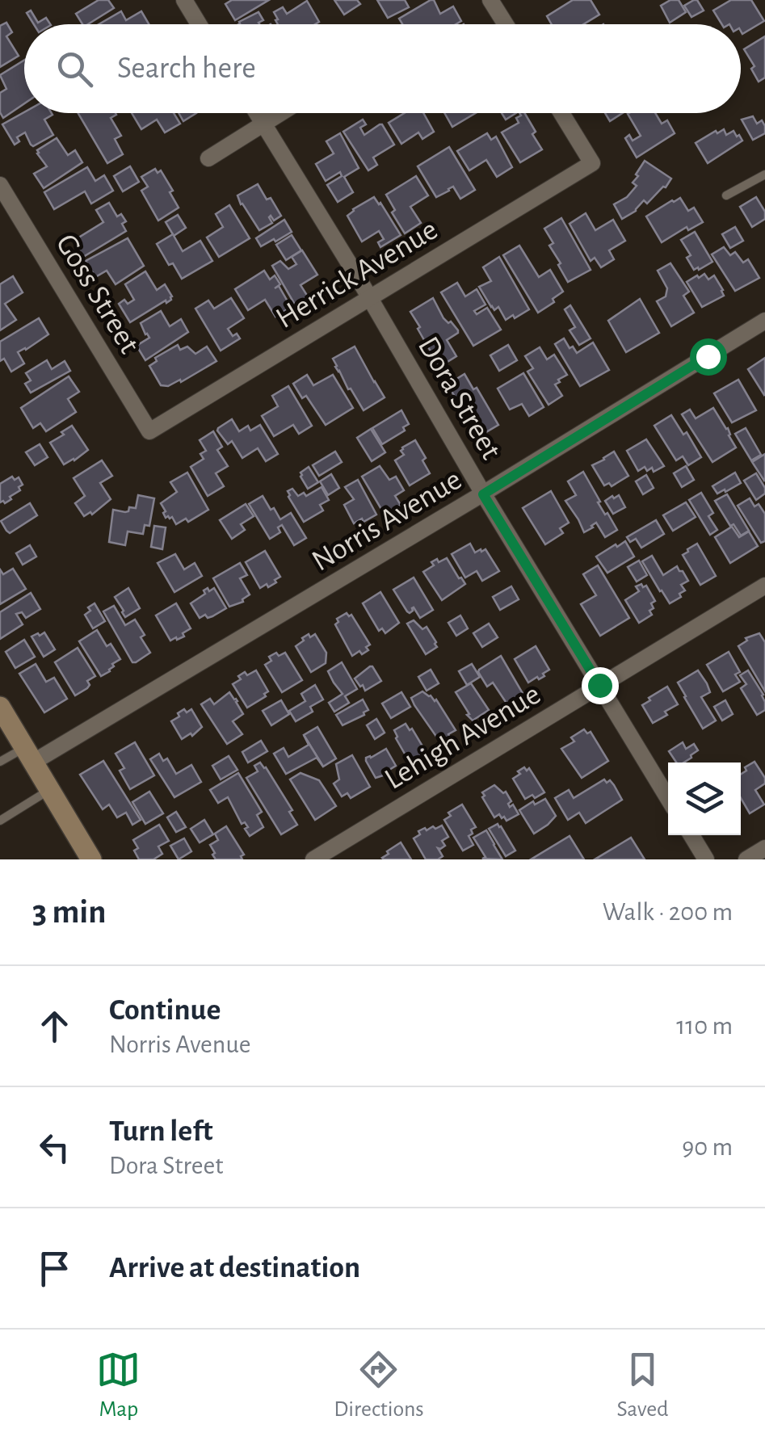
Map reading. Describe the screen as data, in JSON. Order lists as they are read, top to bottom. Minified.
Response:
{"streets":{"street":["Herrick Avenue","Goss Street","Dora Street","Norris Avenue","Lehigh Avenue"]},"crossings":[["Herrick Avenue","Goss Street"],["Herrick Avenue","Dora Street"],["Dora Street","Norris Avenue"],["Dora Street","Lehigh Avenue"]],"page":{"search":"Search here","heading":["3 min","Walk · 200 m"],"list":[["Continue","Norris Avenue","110 m"],["Turn left","Dora Street","90 m"],"Arrive at destination"],"nav":["Map","Directions","Saved"]}}
